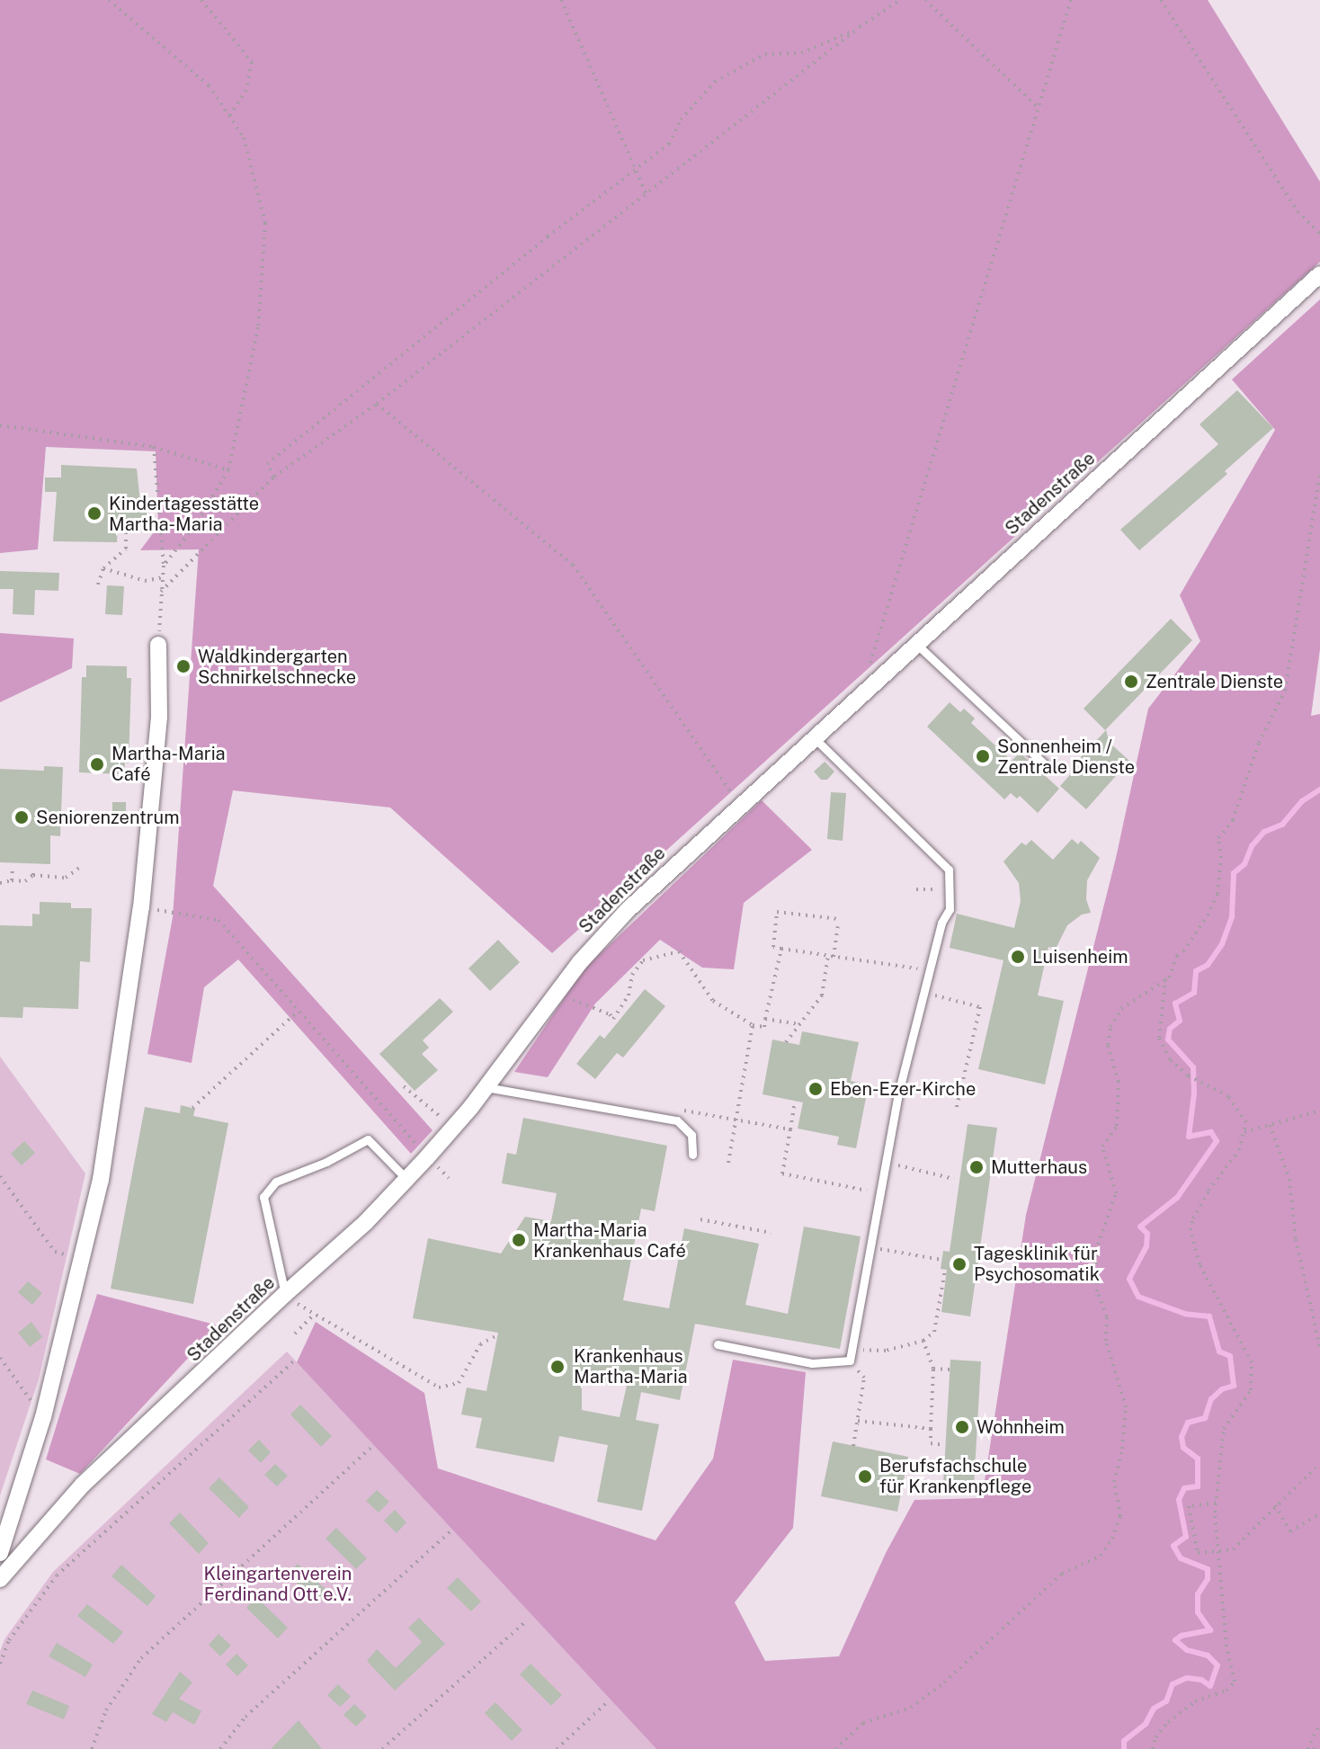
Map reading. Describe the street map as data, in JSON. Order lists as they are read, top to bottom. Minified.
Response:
{"streets":{"street":["Stadenstraße"]},"parks":["Kleingartenverein Ferdinand Ott e.V."],"places":["Kindertagesstätte Martha-Maria","Waldkindergarten Schnirkelschnecke","Zentrale Dienste","Sonnenheim / Zentrale Dienste","Martha-Maria Café","Seniorenzentrum","Luisenheim","Eben-Ezer-Kirche","Mutterhaus","Martha-Maria Krankenhaus Café","Tagesklinik für Psychosomatik","Krankenhaus Martha-Maria","Wohnheim","Berufsfachschule für Krankenpflege"]}
